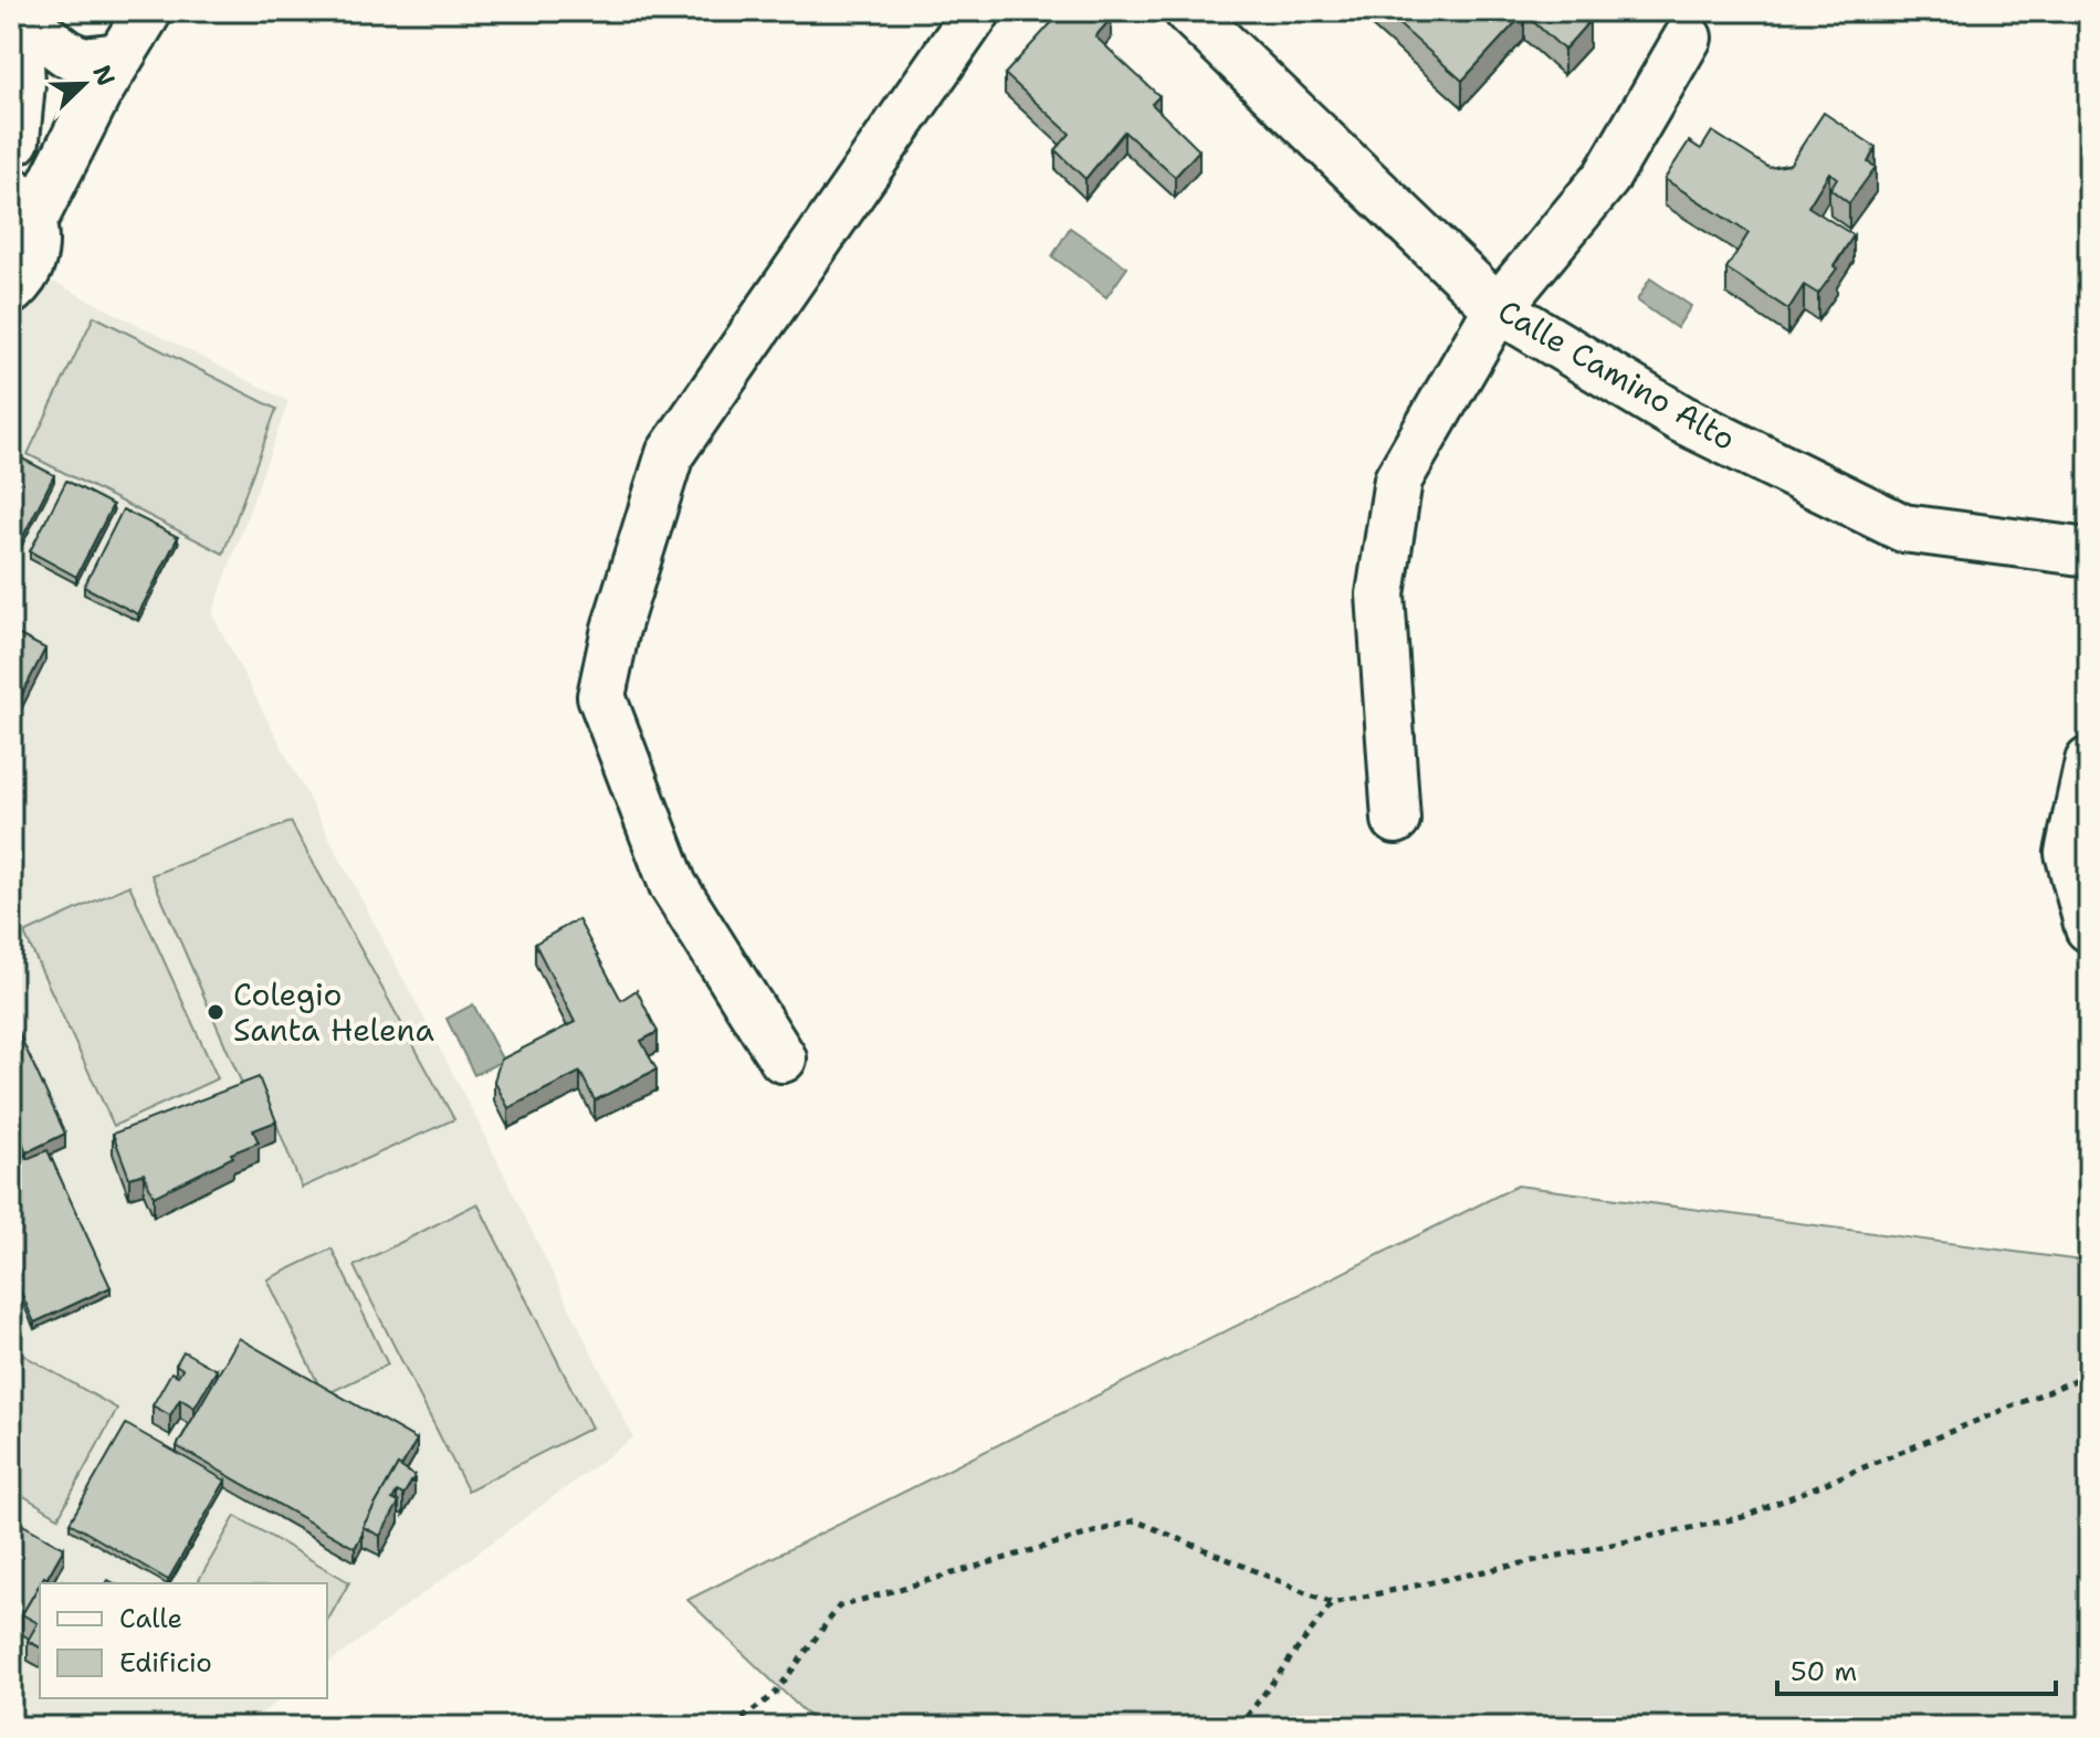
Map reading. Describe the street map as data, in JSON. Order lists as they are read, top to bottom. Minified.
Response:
{"streets":{"street":["Calle Camino Alto"]},"places":["Colegio Santa Helena"],"legend":["Calle","Edificio"],"scale_bar":"50 m","north":"top right"}
